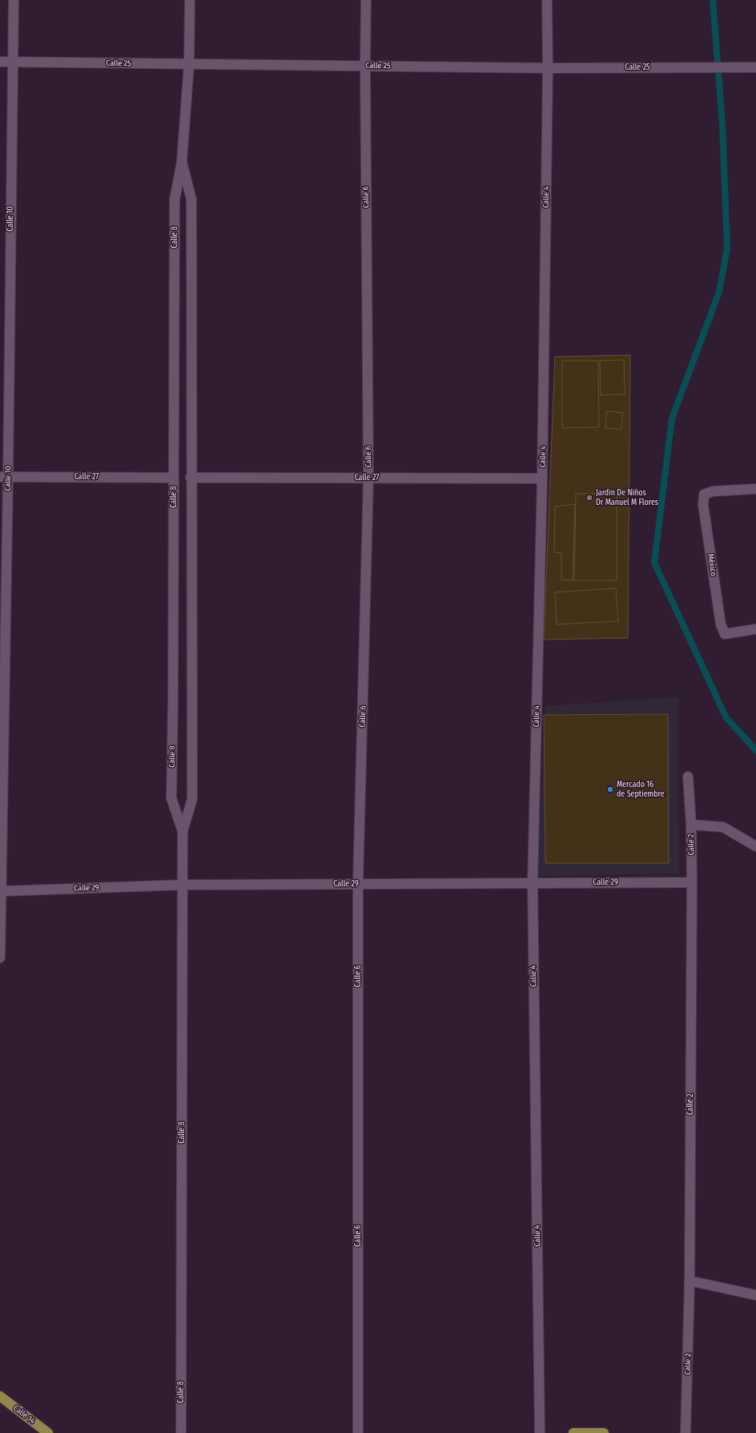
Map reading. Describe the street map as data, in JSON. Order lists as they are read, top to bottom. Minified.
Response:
{"streets":{"main road":["Calle 14"],"street":["Calle 25","Calle 6","Calle 4","Calle 10","Calle 8","Calle 27","México","Calle 2","Calle 29"]},"crossings":[["Calle 25","Calle 6"],["Calle 25","Calle 4"],["Calle 25","Calle 10"],["Calle 25","Calle 8"],["Calle 6","Calle 27"],["Calle 6","Calle 29"],["Calle 4","Calle 27"],["Calle 4","Calle 29"],["Calle 10","Calle 27"],["Calle 10","Calle 29"],["Calle 8","Calle 27"],["Calle 8","Calle 29"],["Calle 2","Calle 29"]],"places":["Jardin De Niños Dr Manuel M Flores","Mercado 16 de Septiembre"]}
